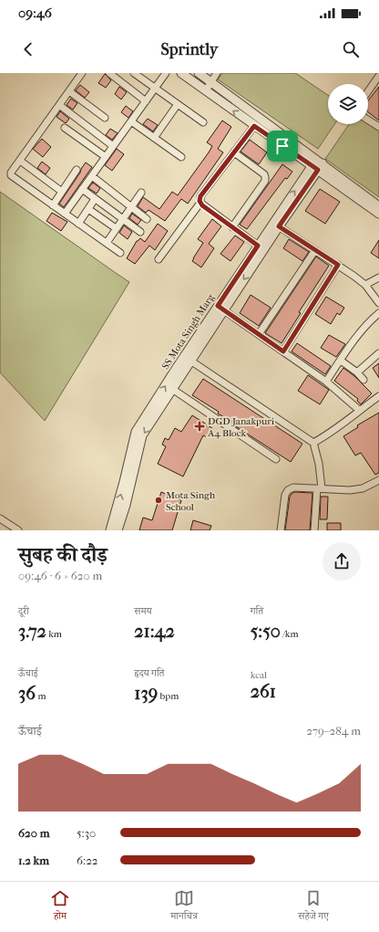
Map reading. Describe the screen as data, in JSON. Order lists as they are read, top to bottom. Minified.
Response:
{"streets":{"street":["SS Mota Singh Marg"]},"places":{"health":["DGD Janakpuri A4 Block"],"other":["Mota Singh School"]},"page":{"status":"09:46","header":"Sprintly","heading":["सुबह की दौड़","09:46 · 6 × 620 m"],"stats":[["दूरी","3.72 km"],["समय","21:42"],["गति","5:50 /km"],["ऊँचाई","36 m"],["हृदय गति","139 bpm"],["kcal","261"]],"chart":["ऊँचाई","279–284 m"],"list":[{"name":"620 m","note":"5:30"},{"name":"1.2 km","note":"6:22"}],"tabs":["होम","मानचित्र","सहेजे गए"]}}
